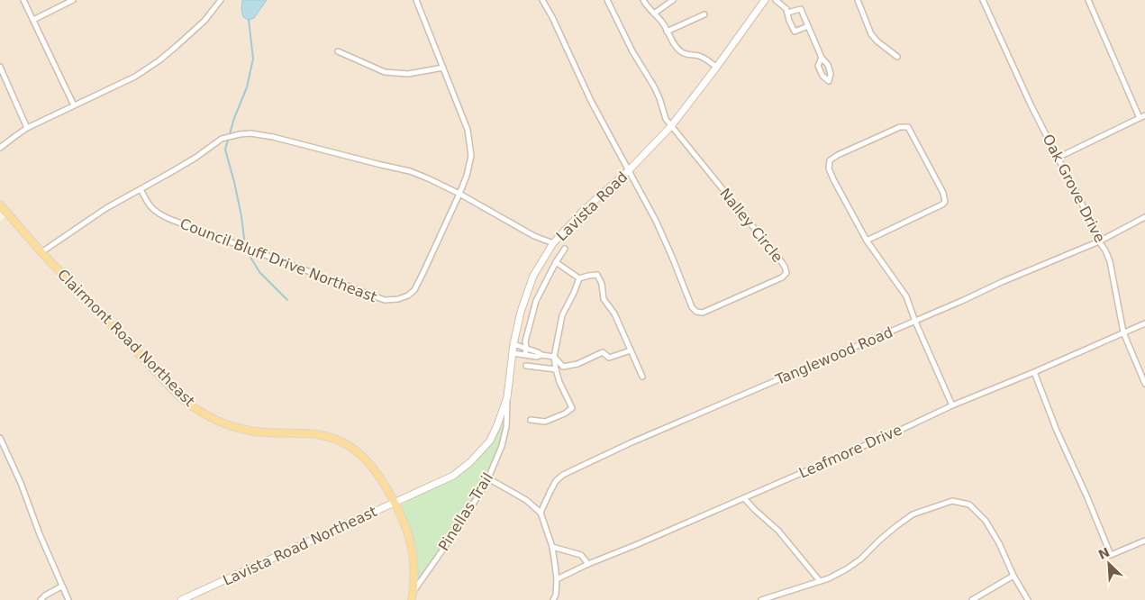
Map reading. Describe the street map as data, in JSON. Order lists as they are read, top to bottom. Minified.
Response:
{"streets":{"main road":["Lavista Road","Clairmont Road Northeast","Lavista Road Northeast"],"street":["Oak Grove Drive","Nalley Circle","Council Bluff Drive Northeast","Tanglewood Road","Leafmore Drive","Pinellas Trail"]},"crossings":[["Oak Grove Drive","Tanglewood Road"],["Oak Grove Drive","Leafmore Drive"],["Lavista Road","Nalley Circle"],["Lavista Road","Clairmont Road Northeast"],["Lavista Road","Pinellas Trail"],["Lavista Road","Lavista Road Northeast"],["Clairmont Road Northeast","Pinellas Trail"],["Clairmont Road Northeast","Lavista Road Northeast"]],"north":"top left"}
